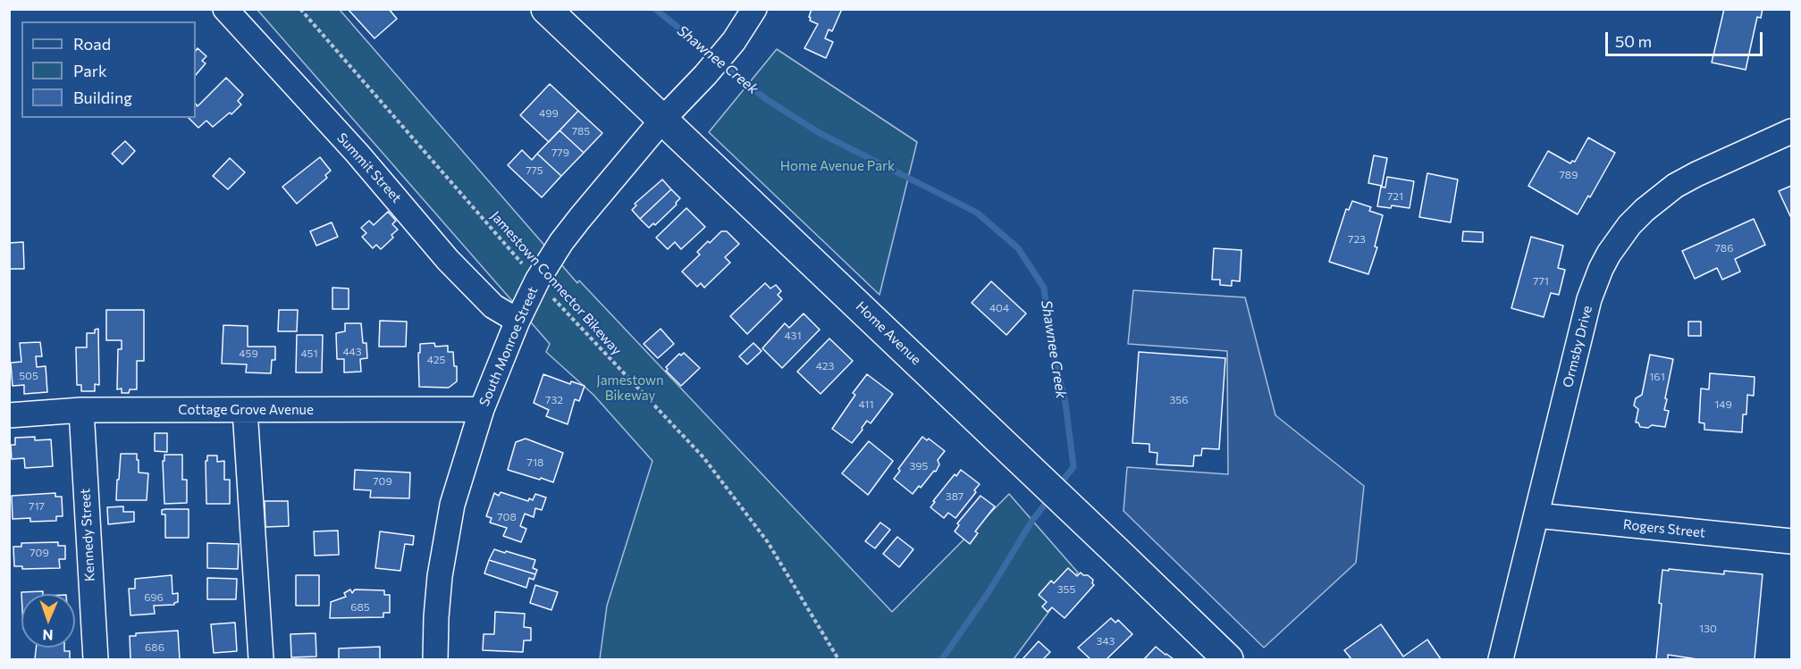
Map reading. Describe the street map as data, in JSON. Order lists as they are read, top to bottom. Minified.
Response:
{"streets":{"main road":["Home Avenue"],"street":["Summit Street","South Monroe Street","Ormsby Drive","Cottage Grove Avenue","Rogers Street","Kennedy Street"],"path":["Jamestown Connector Bikeway"]},"crossings":[["Summit Street","South Monroe Street"],["Jamestown Connector Bikeway","South Monroe Street"],["Home Avenue","South Monroe Street"],["South Monroe Street","Cottage Grove Avenue"],["Ormsby Drive","Rogers Street"],["Cottage Grove Avenue","Kennedy Street"]],"water":["Shawnee Creek"],"parks":["Home Avenue Park","Jamestown Bikeway"],"house_numbers":["499","785","779","775","789","721","723","786","771","404","431","443","459","451","425","423","505","161","732","356","411","149","718","395","709","387","717","708","709","355","696","685","130","343","686"],"legend":["Road","Park","Building"],"scale_bar":"50 m","north":"bottom"}
